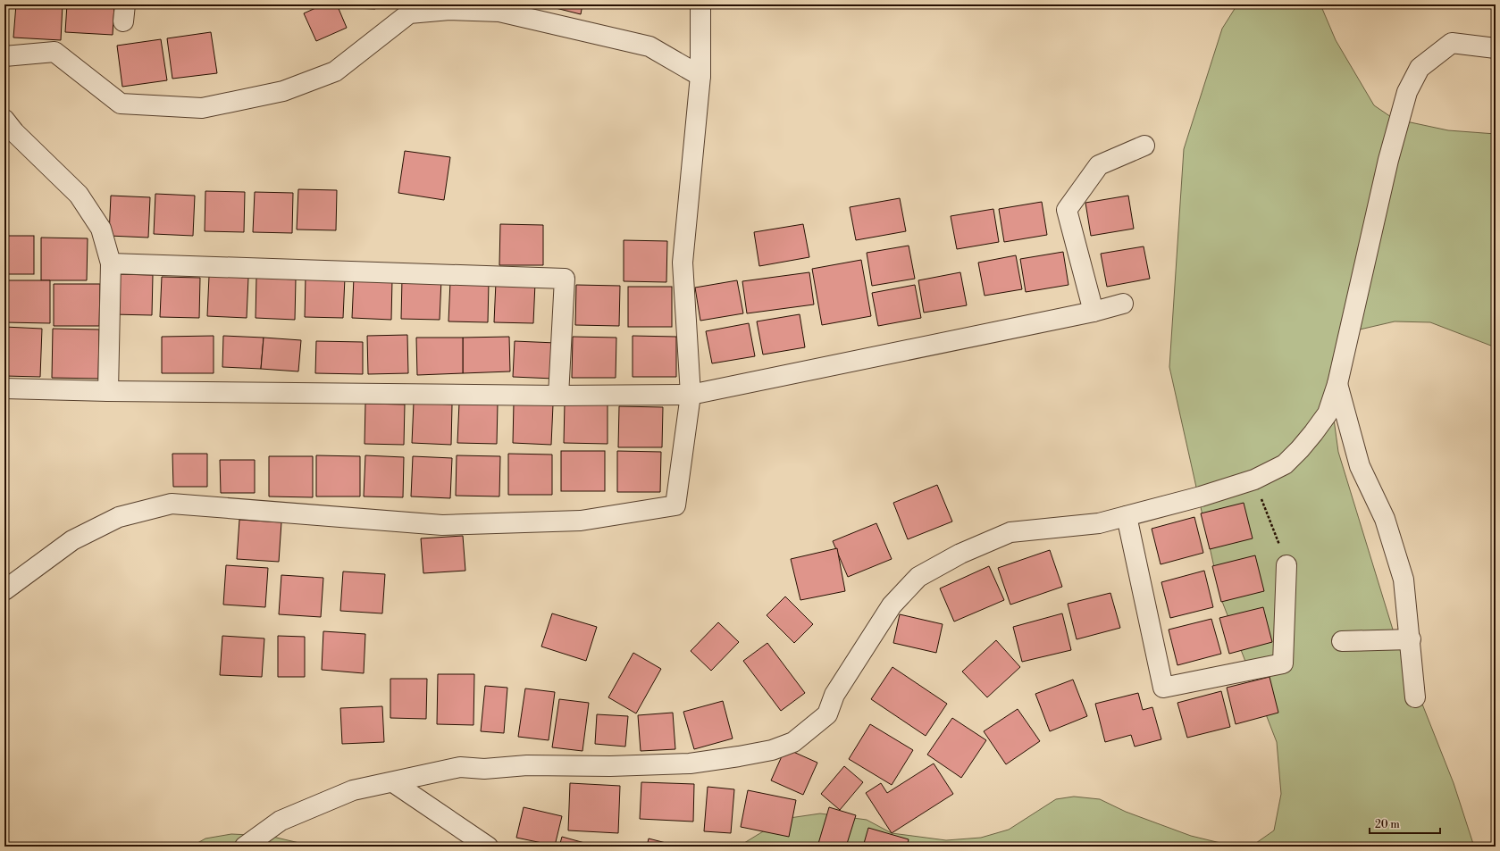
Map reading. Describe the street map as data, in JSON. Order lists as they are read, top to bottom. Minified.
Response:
{"scale_bar":"20 m"}
